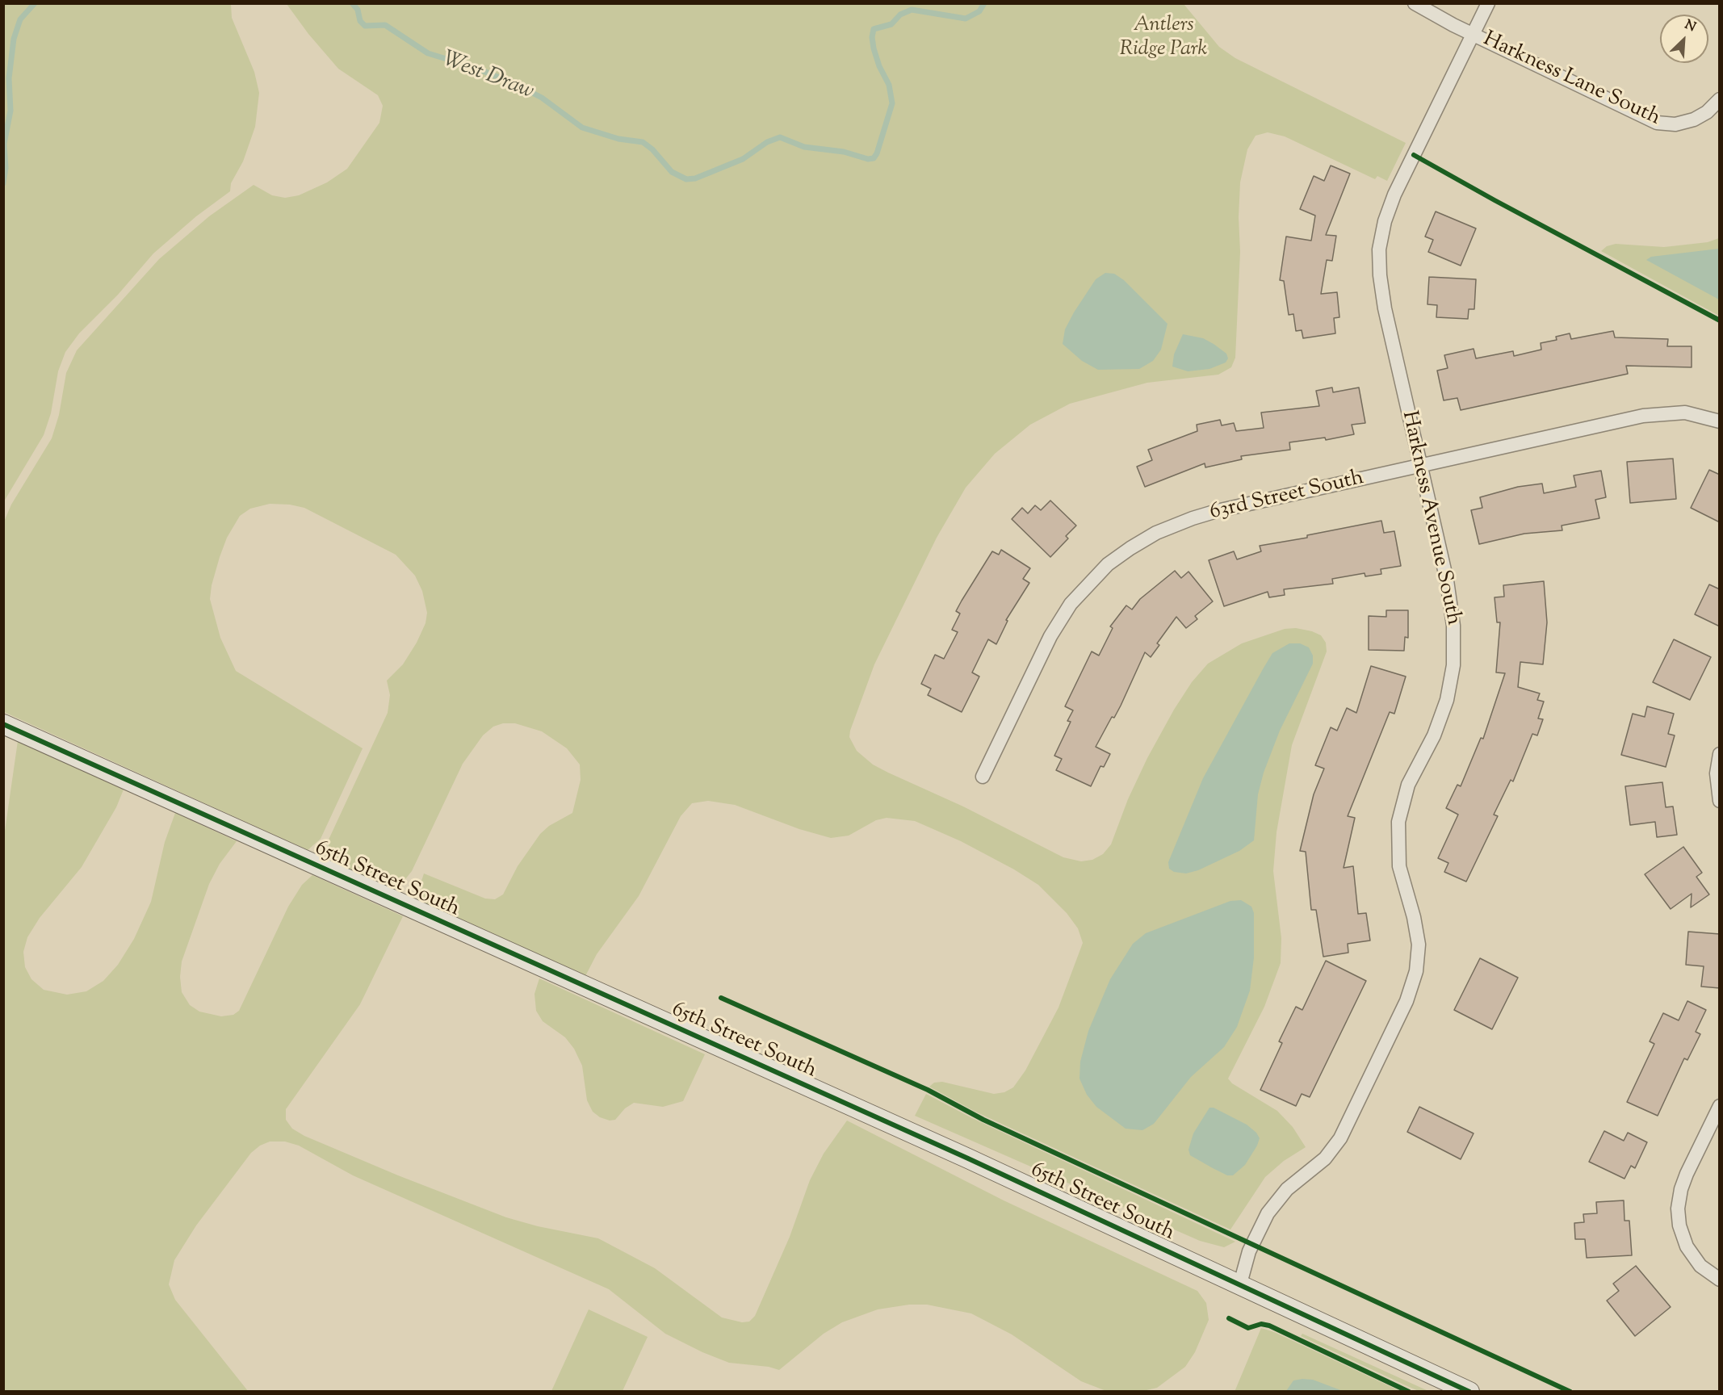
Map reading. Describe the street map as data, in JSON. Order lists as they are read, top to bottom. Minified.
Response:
{"streets":{"street":["Harkness Lane South","63rd Street South","Harkness Avenue South","65th Street South"]},"crossings":[["Harkness Lane South","Harkness Avenue South"],["63rd Street South","Harkness Avenue South"],["Harkness Avenue South","65th Street South"]],"water":["West Draw"],"parks":["Antlers Ridge Park"],"north":"top right"}
